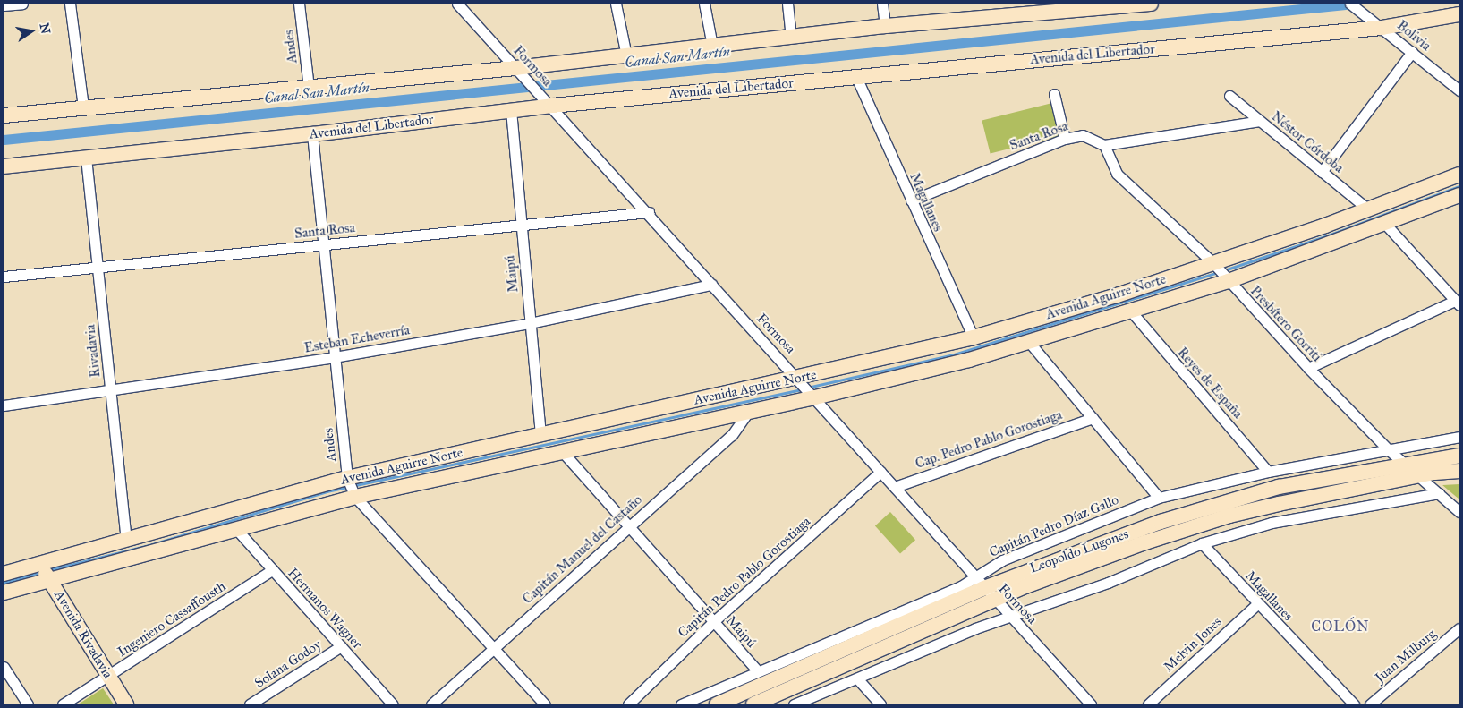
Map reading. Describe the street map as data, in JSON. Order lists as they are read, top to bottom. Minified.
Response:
{"streets":{"main road":["Avenida del Libertador","Avenida Aguirre Norte","Leopoldo Lugones","Avenida Rivadavia"],"street":["Bolivia","Andes","Formosa","Santa Rosa","Néstor Córdoba","Magallanes","Maipú","Presbítero Gorriti","Esteban Echeverría","Rivadavia","Reyes de España","Cap. Pedro Pablo Gorostiaga","Capitán Pedro Díaz Gallo","Capitán Manuel del Castaño","Capitán Pedro Pablo Gorostiaga","Hermanos Wagner","Ingeniero Cassaffousth","Melvin Jones","Juan Milburg","Solana Godoy"]},"crossings":[["Bolivia","Avenida del Libertador"],["Andes","Avenida del Libertador"],["Andes","Santa Rosa"],["Andes","Avenida Aguirre Norte"],["Andes","Esteban Echeverría"],["Avenida del Libertador","Formosa"],["Avenida del Libertador","Magallanes"],["Avenida del Libertador","Maipú"],["Avenida del Libertador","Rivadavia"],["Formosa","Santa Rosa"],["Formosa","Avenida Aguirre Norte"],["Formosa","Esteban Echeverría"],["Formosa","Cap. Pedro Pablo Gorostiaga"],["Formosa","Capitán Pedro Díaz Gallo"],["Formosa","Leopoldo Lugones"],["Formosa","Capitán Pedro Pablo Gorostiaga"],["Santa Rosa","Magallanes"],["Santa Rosa","Maipú"],["Santa Rosa","Presbítero Gorriti"],["Santa Rosa","Rivadavia"],["Néstor Córdoba","Avenida Aguirre Norte"],["Magallanes","Avenida Aguirre Norte"],["Magallanes","Melvin Jones"],["Maipú","Avenida Aguirre Norte"],["Maipú","Esteban Echeverría"],["Maipú","Capitán Pedro Díaz Gallo"],["Maipú","Capitán Manuel del Castaño"],["Maipú","Capitán Pedro Pablo Gorostiaga"],["Avenida Aguirre Norte","Presbítero Gorriti"],["Avenida Aguirre Norte","Rivadavia"],["Avenida Aguirre Norte","Reyes de España"],["Avenida Aguirre Norte","Capitán Manuel del Castaño"],["Avenida Aguirre Norte","Hermanos Wagner"],["Avenida Aguirre Norte","Avenida Rivadavia"],["Presbítero Gorriti","Capitán Pedro Díaz Gallo"],["Presbítero Gorriti","Leopoldo Lugones"],["Esteban Echeverría","Rivadavia"],["Reyes de España","Capitán Pedro Díaz Gallo"],["Capitán Pedro Díaz Gallo","Leopoldo Lugones"],["Hermanos Wagner","Ingeniero Cassaffousth"],["Hermanos Wagner","Solana Godoy"],["Ingeniero Cassaffousth","Avenida Rivadavia"]],"districts":["COLÓN"],"water":["Canal San Martín"],"north":"right"}
